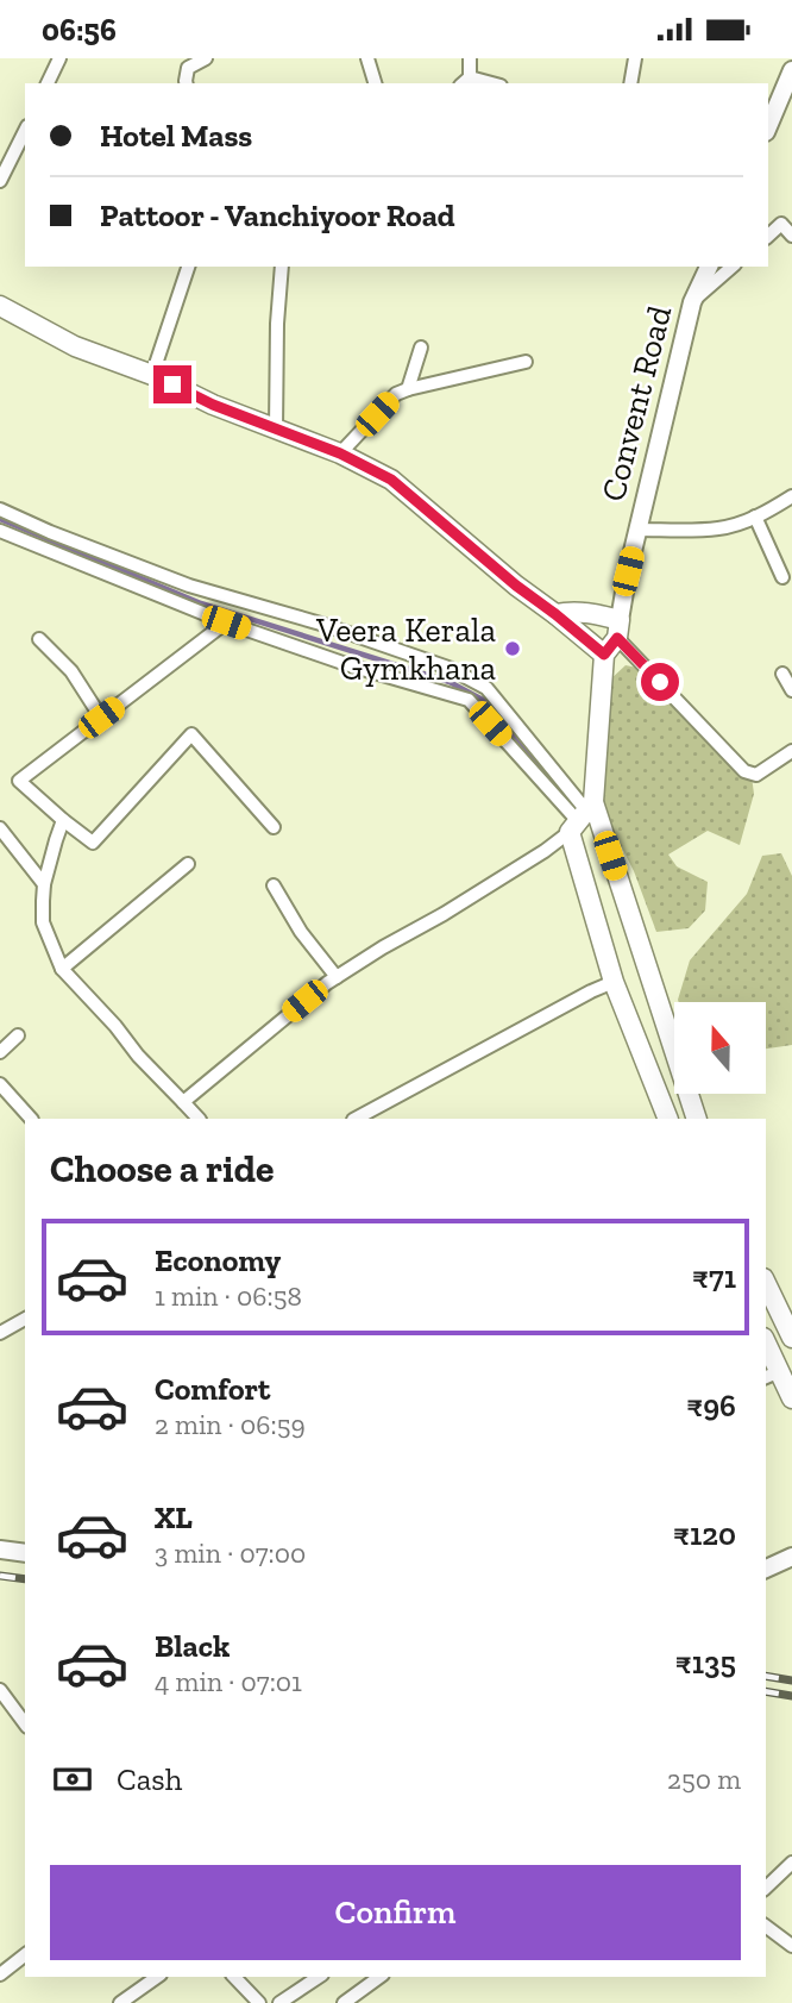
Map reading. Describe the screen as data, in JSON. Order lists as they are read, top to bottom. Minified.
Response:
{"streets":{"main road":["Convent Road"]},"places":["Veera Kerala Gymkhana"],"north":"top","page":{"status":"06:56","banner":["Hotel Mass","Pattoor - Vanchiyoor Road"],"heading":"Choose a ride","list":[{"name":"Economy","note":"1 min · 06:58","value":"₹71"},{"name":"Comfort","note":"2 min · 06:59","value":"₹96"},{"name":"XL","note":"3 min · 07:00","value":"₹120"},{"name":"Black","note":"4 min · 07:01","value":"₹135"}],"pay":["Cash","250 m"],"buttons":"Confirm"}}
